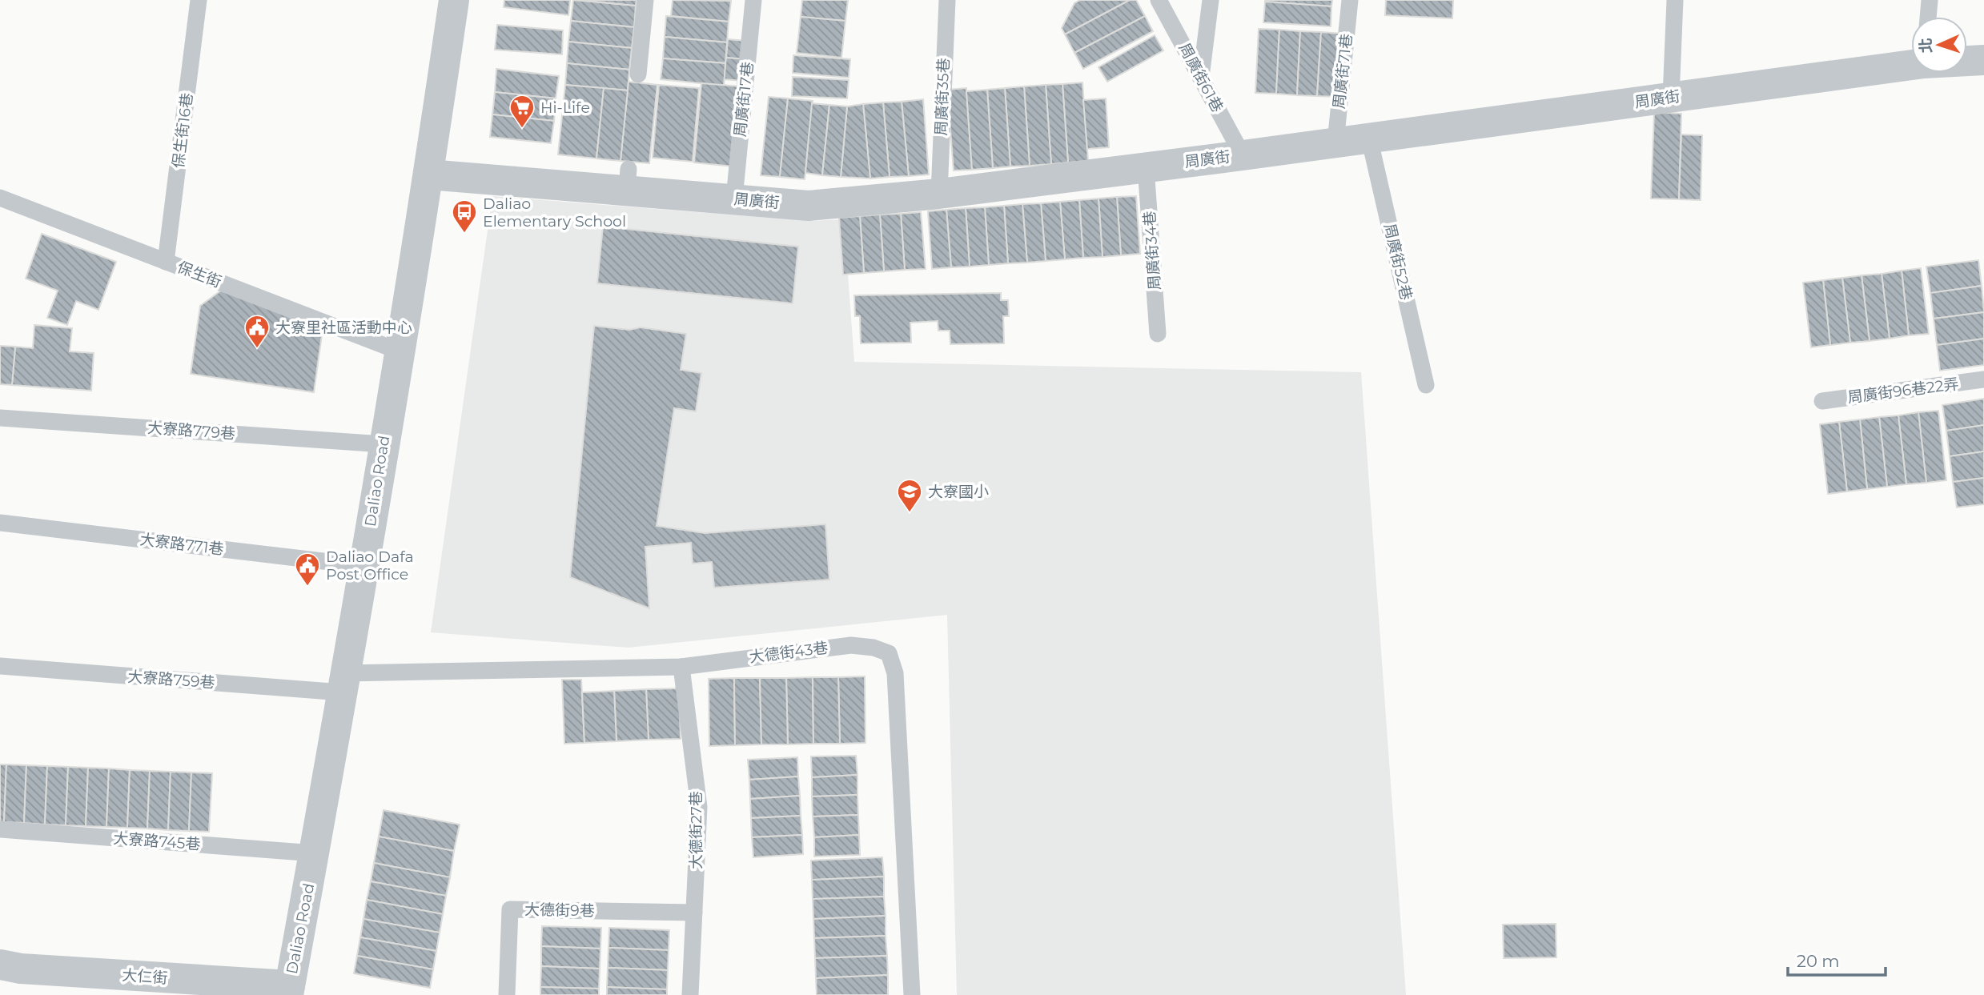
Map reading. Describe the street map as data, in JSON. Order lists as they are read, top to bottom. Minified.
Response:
{"streets":{"street":["周廣街","Daliao Road","大仁街"],"lane":["周廣街71巷","周廣街61巷","周廣街35巷","周廣街17巷","保生街16巷","周廣街34巷","周廣街52巷","保生街","周廣街96巷22弄","大寮路779巷","大寮路771巷","大德街43巷","大寮路759巷","大德街27巷","大寮路745巷","大德街9巷"]},"crossings":[["周廣街71巷","周廣街"],["周廣街61巷","周廣街"],["周廣街35巷","周廣街"],["周廣街17巷","周廣街"],["周廣街","周廣街34巷"],["周廣街","周廣街52巷"],["周廣街","Daliao Road"],["保生街16巷","保生街"],["保生街","Daliao Road"],["大寮路779巷","Daliao Road"],["Daliao Road","大寮路771巷"],["Daliao Road","大德街43巷"],["Daliao Road","大寮路759巷"],["Daliao Road","大寮路745巷"],["Daliao Road","大仁街"],["大德街43巷","大寮路759巷"],["大德街43巷","大德街27巷"],["大德街27巷","大德街9巷"]],"places":{"supermarket":["Hi-Life"],"bus stop":["Daliao Elementary School"],"public building":["大寮里社區活動中心","Daliao Dafa Post Office"],"school or university":["大寮國小"]},"scale_bar":"20 m","north":"left"}
